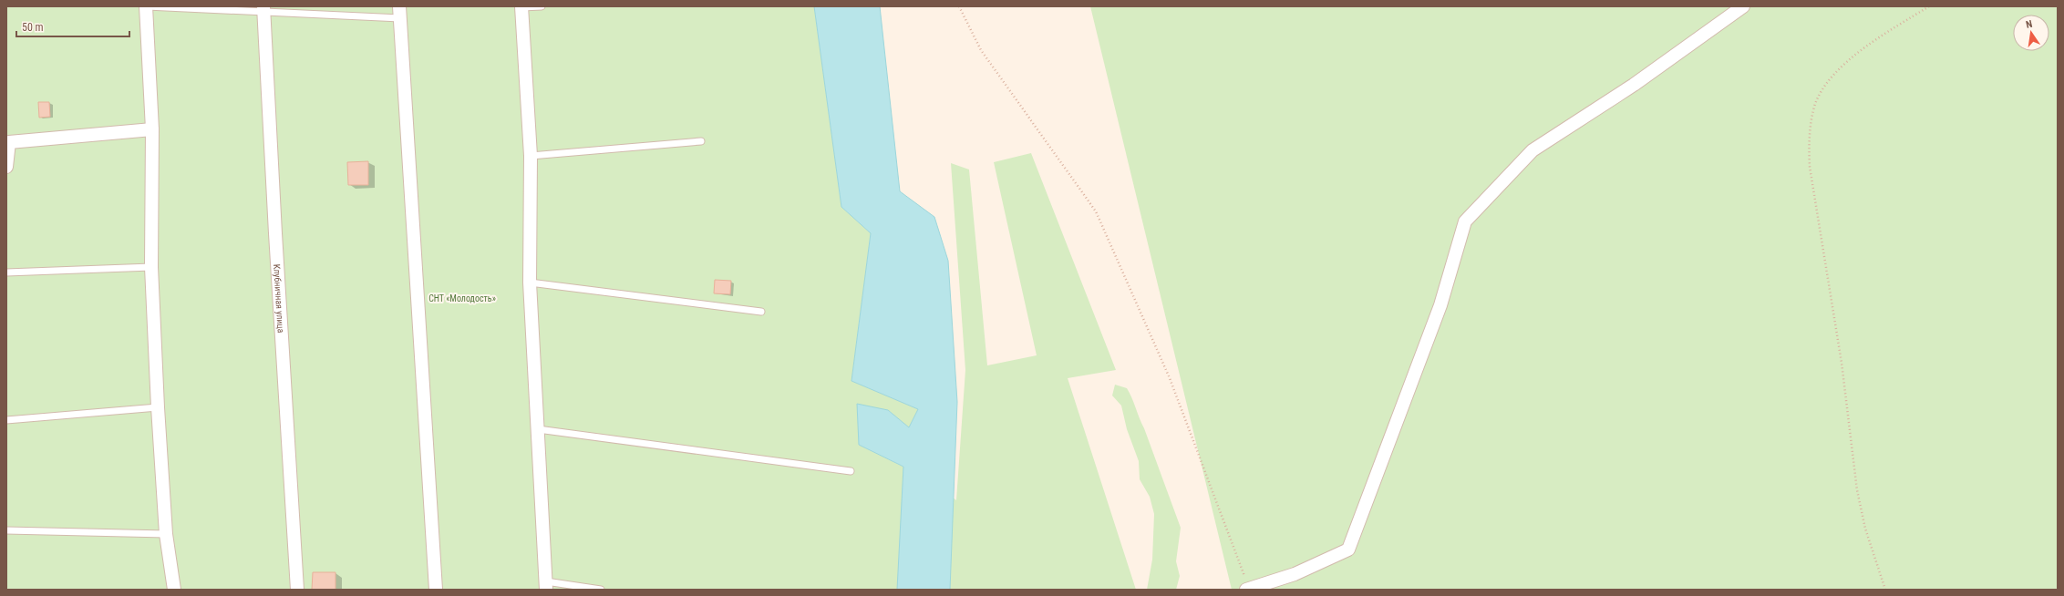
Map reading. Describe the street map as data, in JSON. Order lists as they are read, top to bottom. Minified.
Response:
{"streets":{"street":["Клубничная улица"]},"parks":["СНТ «Молодость»"],"scale_bar":"50 m","north":"top"}
